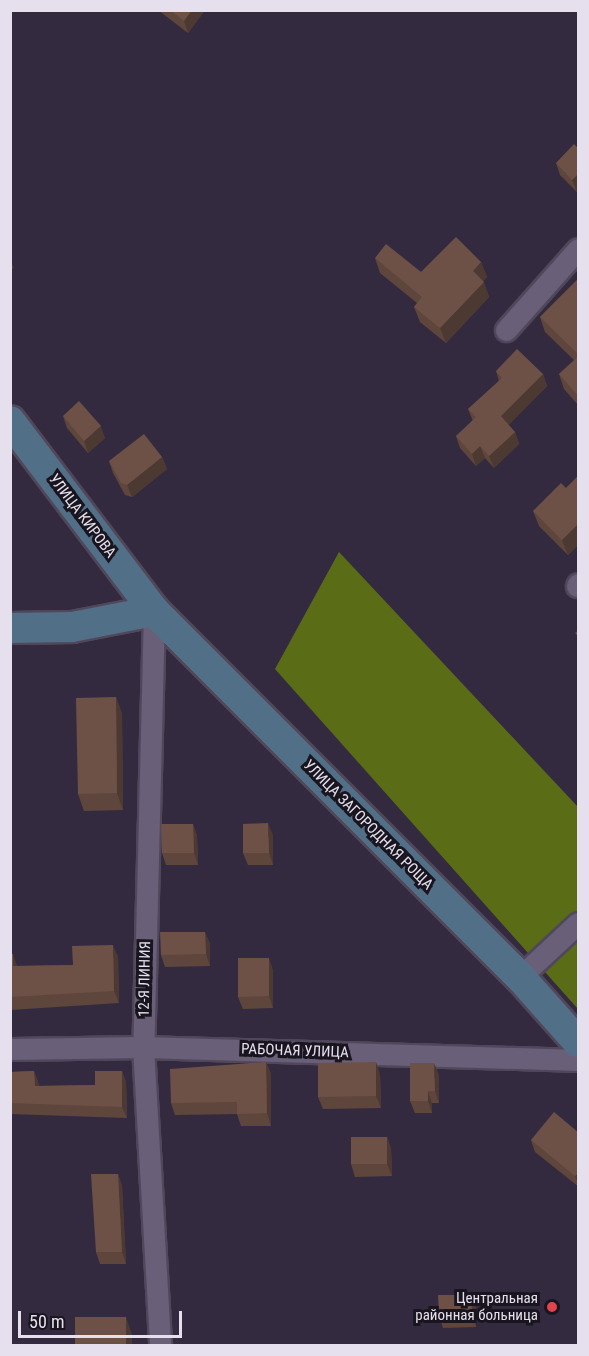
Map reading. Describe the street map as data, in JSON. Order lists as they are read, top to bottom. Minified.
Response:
{"streets":{"street":["УЛИЦА КИРОВА","УЛИЦА ЗАГОРОДНАЯ РОЩА","12-Я ЛИНИЯ","РАБОЧАЯ УЛИЦА"]},"crossings":[["УЛИЦА КИРОВА","УЛИЦА ЗАГОРОДНАЯ РОЩА"],["УЛИЦА КИРОВА","12-Я ЛИНИЯ"],["УЛИЦА ЗАГОРОДНАЯ РОЩА","12-Я ЛИНИЯ"],["12-Я ЛИНИЯ","РАБОЧАЯ УЛИЦА"]],"places":["Центральная районная больница"],"scale_bar":"50 m"}
